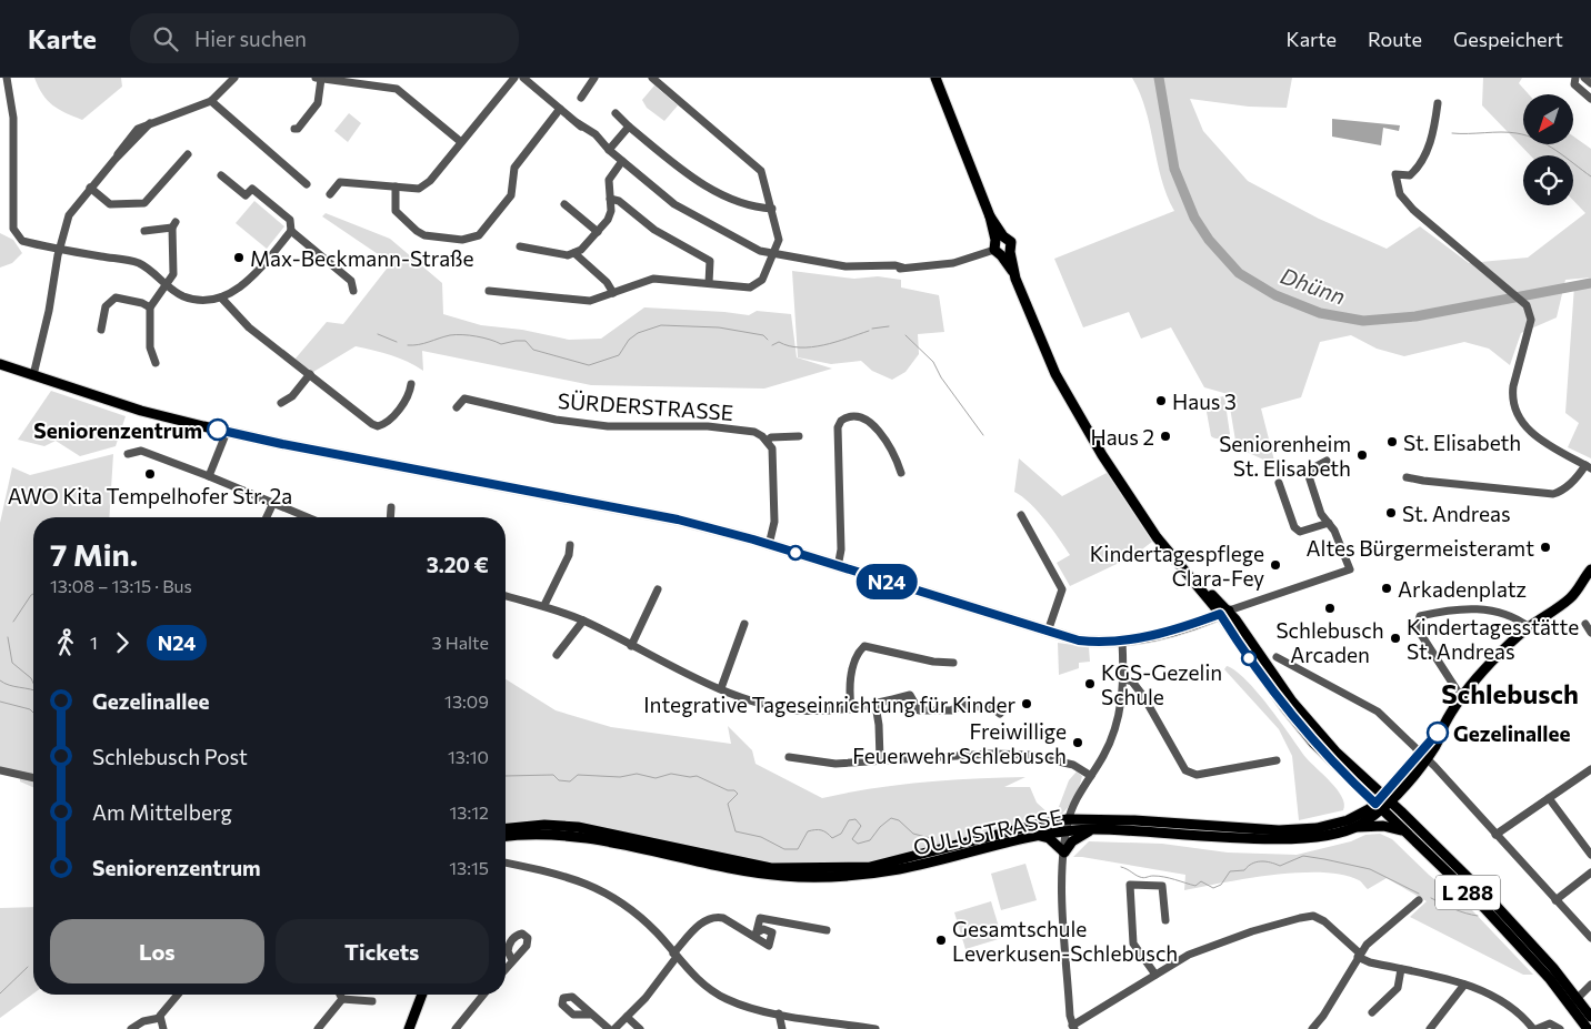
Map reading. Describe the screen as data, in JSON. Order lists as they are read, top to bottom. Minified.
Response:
{"streets":{"main road":["OULUSTRASSE","L 288"],"street":["SÜRDERSTRASSE"]},"crossings":[["OULUSTRASSE","L 288"]],"districts":["Schlebusch"],"water":["Dhünn"],"places":["Max-Beckmann-Straße","Haus 3","Seniorenzentrum","Haus 2","St. Elisabeth","Seniorenheim St. Elisabeth","AWO Kita Tempelhofer Str. 2a","St. Andreas","Altes Bürgermeisteramt","Kindertagespflege Clara-Fey","Arkadenplatz","Schlebusch Arcaden","Kindertagesstätte St. Andreas","KGS-Gezelin Schule","Integrative Tageseinrichtung für Kinder","Gezelinallee","Freiwillige Feuerwehr Schlebusch","Gesamtschule Leverkusen-Schlebusch"],"lines":["bus line N24"],"north":"bottom left","page":{"header":"Karte","search":"Hier suchen","nav":["Karte","Route","Gespeichert"],"on_map":"N24","heading":["7 Min.","13:08 – 13:15 · Bus","3.20 €"],"legs":["1","N24","3 Halte"],"list":[{"name":"Gezelinallee","value":"13:09"},{"name":"Schlebusch Post","value":"13:10"},{"name":"Am Mittelberg","value":"13:12"},{"name":"Seniorenzentrum","value":"13:15"}],"buttons":["Los","Tickets"]}}
